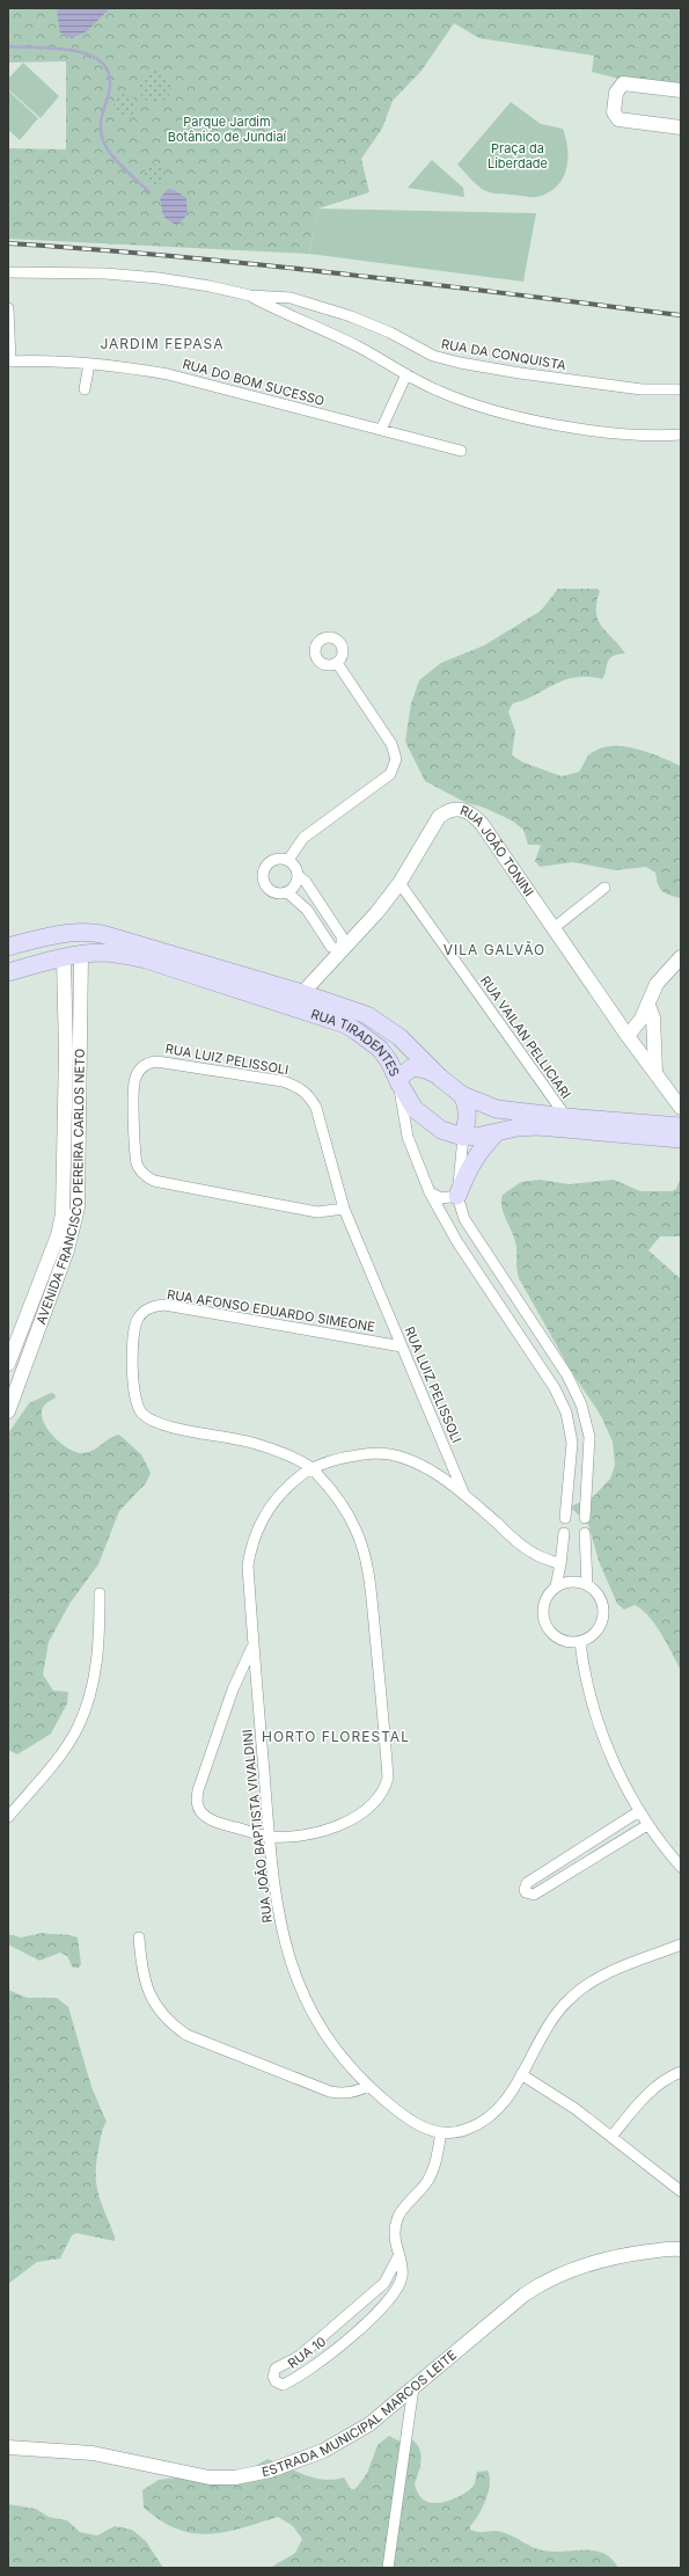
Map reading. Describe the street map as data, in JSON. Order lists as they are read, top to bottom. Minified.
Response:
{"streets":{"main road":["RUA TIRADENTES"],"street":["RUA DA CONQUISTA","RUA DO BOM SUCESSO","RUA JOÃO TONINI","RUA VAILAN PELLICIARI","RUA LUIZ PELISSOLI","AVENIDA FRANCISCO PEREIRA CARLOS NETO","RUA AFONSO EDUARDO SIMEONE","RUA JOÃO BAPTISTA VIVALDINI","RUA 10","ESTRADA MUNICIPAL MARCOS LEITE"]},"crossings":[["RUA JOÃO TONINI","RUA VAILAN PELLICIARI"],["RUA JOÃO TONINI","RUA TIRADENTES"],["RUA VAILAN PELLICIARI","RUA TIRADENTES"],["RUA TIRADENTES","AVENIDA FRANCISCO PEREIRA CARLOS NETO"],["RUA LUIZ PELISSOLI","RUA AFONSO EDUARDO SIMEONE"],["RUA LUIZ PELISSOLI","RUA JOÃO BAPTISTA VIVALDINI"],["RUA AFONSO EDUARDO SIMEONE","RUA JOÃO BAPTISTA VIVALDINI"],["RUA JOÃO BAPTISTA VIVALDINI","RUA 10"]],"districts":["JARDIM FEPASA","VILA GALVÃO","HORTO FLORESTAL"],"parks":["Parque Jardim Botânico de Jundiaí","Praça da Liberdade"]}
